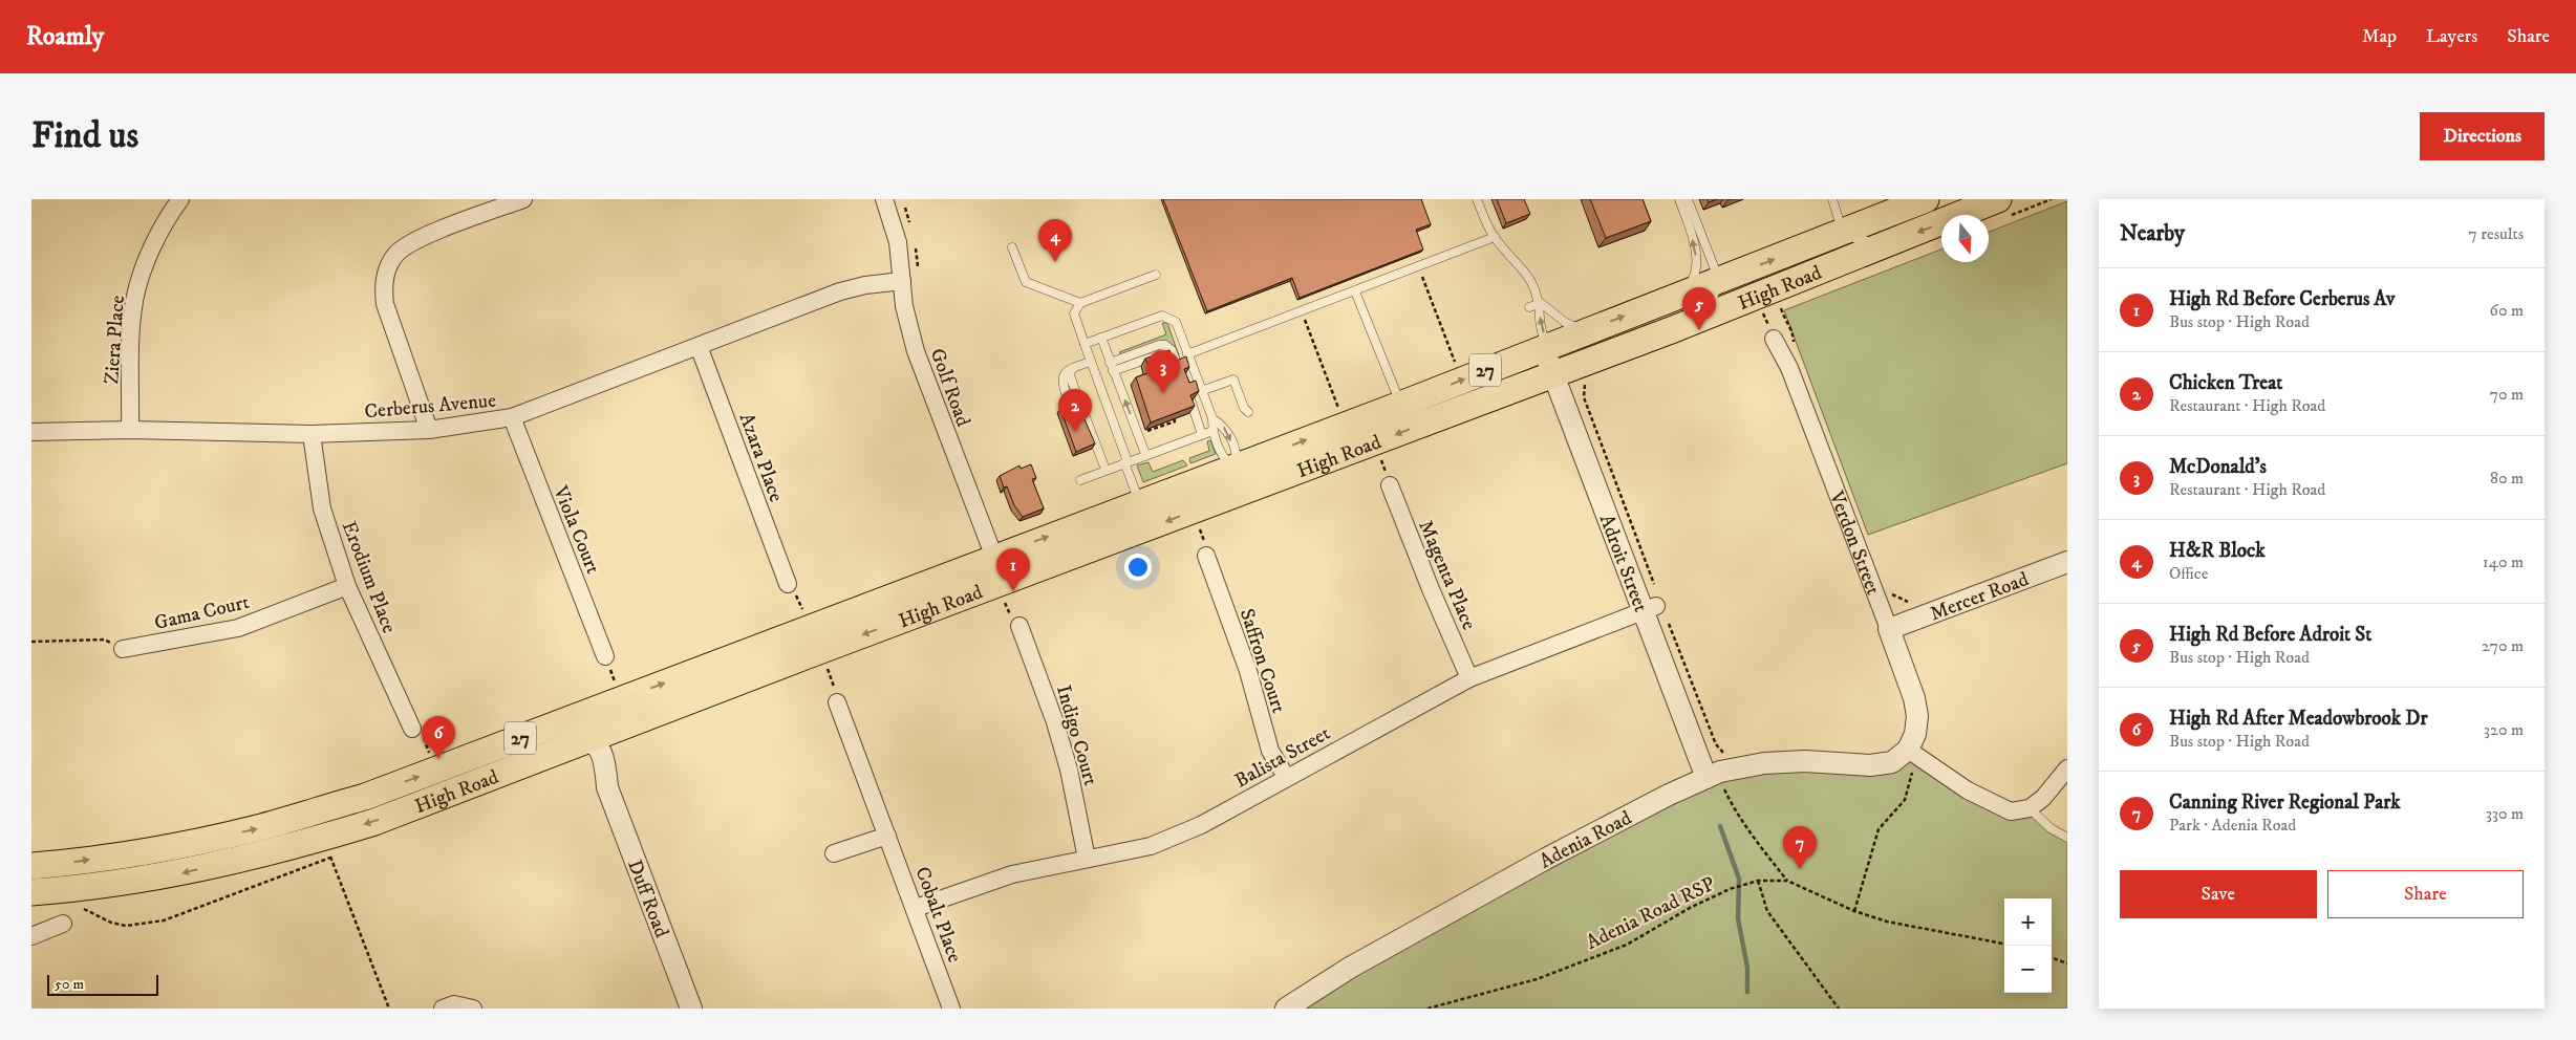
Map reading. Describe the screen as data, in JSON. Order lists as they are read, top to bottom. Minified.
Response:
{"streets":{"main road":["High Road","27"],"street":["Ziera Place","Golf Road","Cerberus Avenue","Azara Place","Viola Court","Verdon Street","Adroit Street","Magenta Place","Erodium Place","Mercer Road","Gama Court","Saffron Court","Indigo Court","Balista Street","Adenia Road","Duff Road","Cobalt Place"],"path":["Adenia Road RSP"]},"crossings":[["High Road","Golf Road"],["High Road","Adroit Street"],["High Road","Duff Road"],["Ziera Place","Cerberus Avenue"],["Golf Road","Cerberus Avenue"],["Cerberus Avenue","Azara Place"],["Cerberus Avenue","Viola Court"],["Cerberus Avenue","Erodium Place"],["Verdon Street","Mercer Road"],["Verdon Street","Adenia Road"],["Adroit Street","Balista Street"],["Adroit Street","Adenia Road"],["Magenta Place","Balista Street"],["Erodium Place","Gama Court"],["Saffron Court","Balista Street"],["Indigo Court","Balista Street"],["Balista Street","Cobalt Place"]],"scale_bar":"50 m","north":"bottom","page":{"header":"Roamly","nav":["Map","Layers","Share"],"buttons":["Directions",["Save","Share"]],"title":"Find us","heading":["Nearby","7 results"],"pins":["4","5","3","2","1","6","7"],"list":[{"mark":"1","name":"High Rd Before Cerberus Av","note":"Bus stop · High Road","value":"60 m"},{"mark":"2","name":"Chicken Treat","note":"Restaurant · High Road","value":"70 m"},{"mark":"3","name":"McDonald's","note":"Restaurant · High Road","value":"80 m"},{"mark":"4","name":"H&R Block","note":"Office","value":"140 m"},{"mark":"5","name":"High Rd Before Adroit St","note":"Bus stop · High Road","value":"270 m"},{"mark":"6","name":"High Rd After Meadowbrook Dr","note":"Bus stop · High Road","value":"320 m"},{"mark":"7","name":"Canning River Regional Park","note":"Park · Adenia Road","value":"330 m"}],"map_buttons":["+","−"],"scale":"50 m"}}
